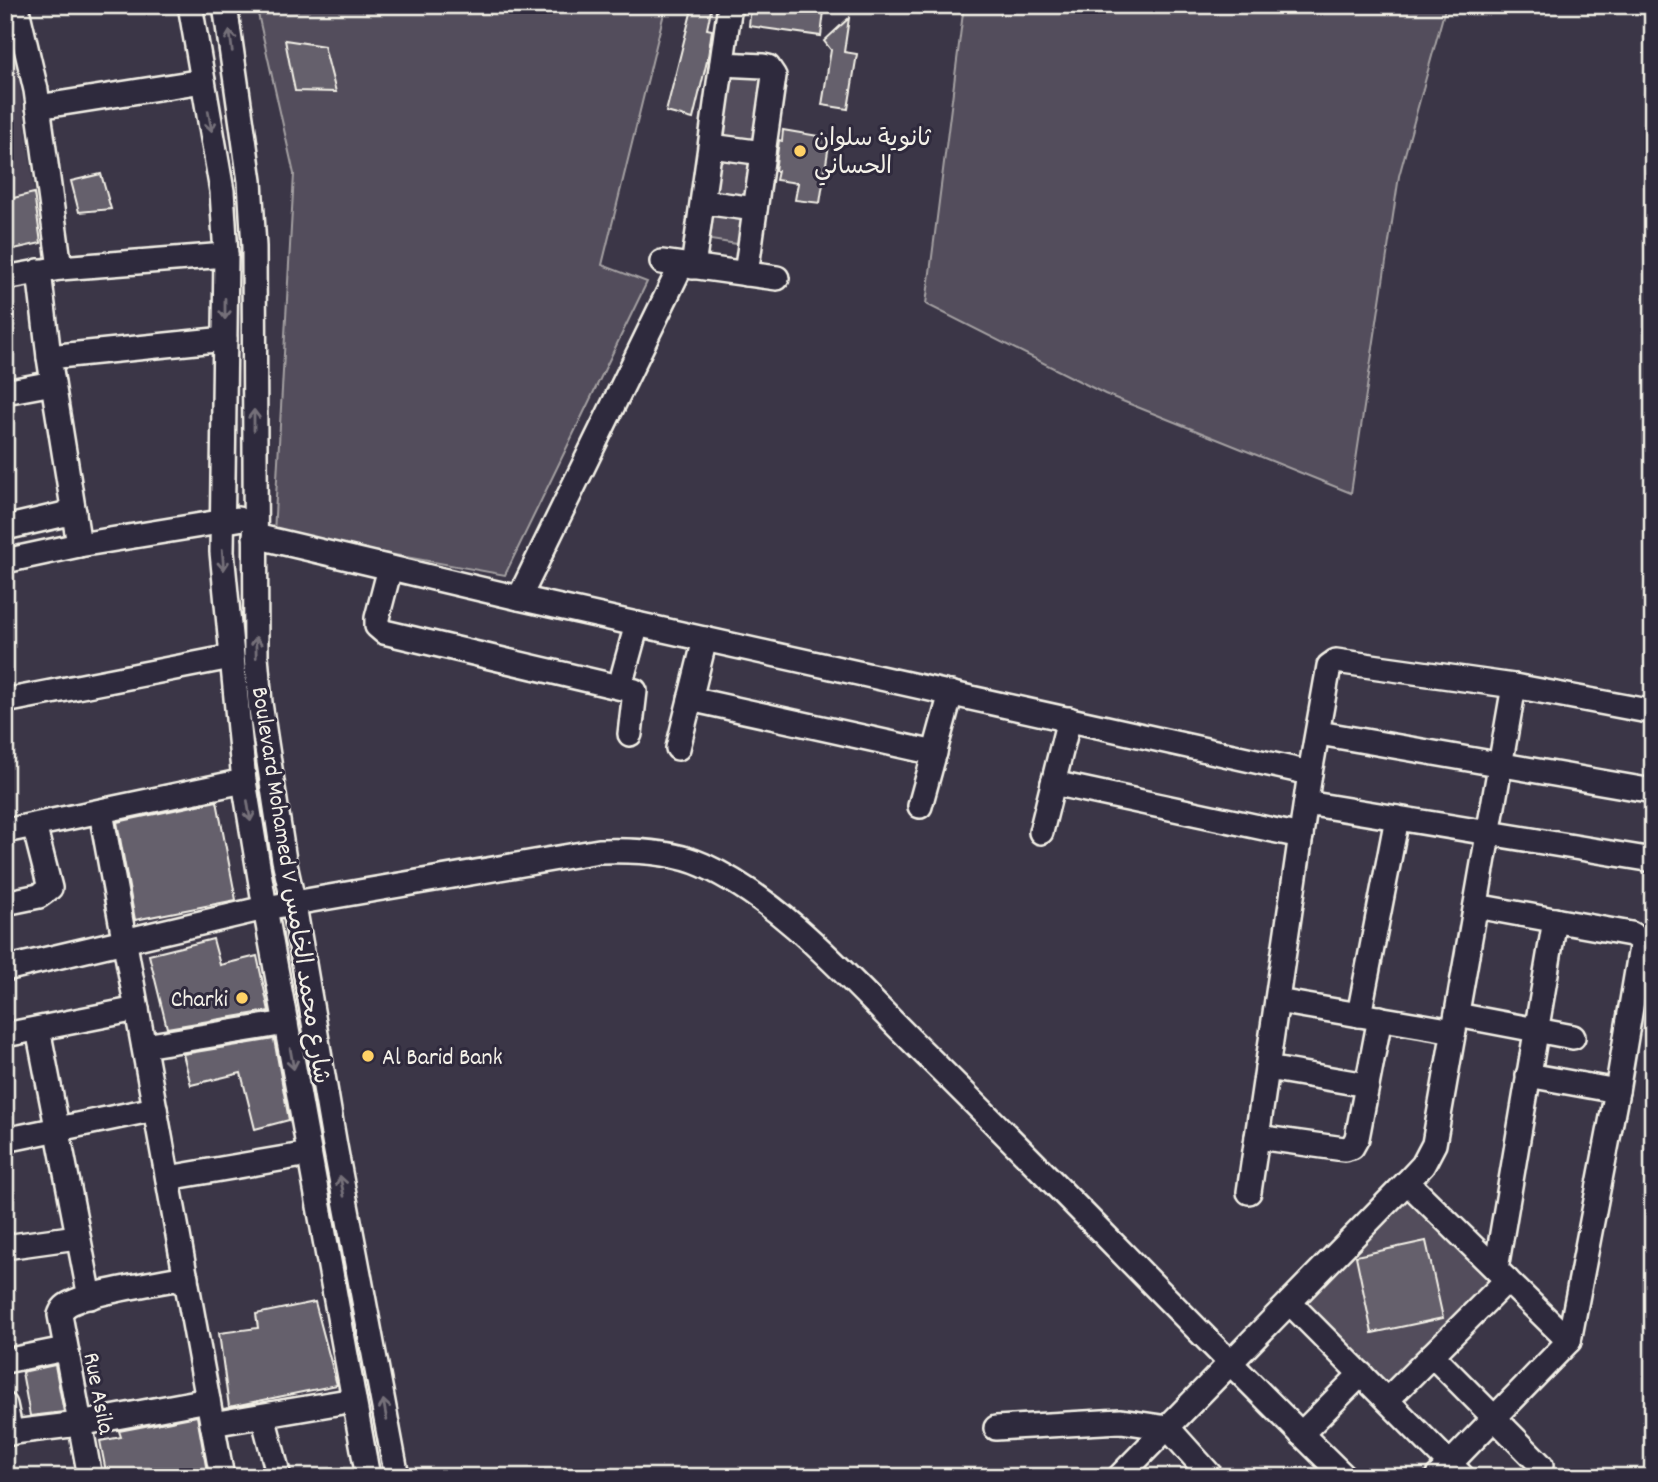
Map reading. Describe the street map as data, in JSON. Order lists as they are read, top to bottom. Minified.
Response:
{"streets":{"street":["Boulevard Mohamed V شارع محمد الخامس","Rue Asila"]},"places":["ثانوية سلوان الحساني","Charki","Al Barid Bank"]}
